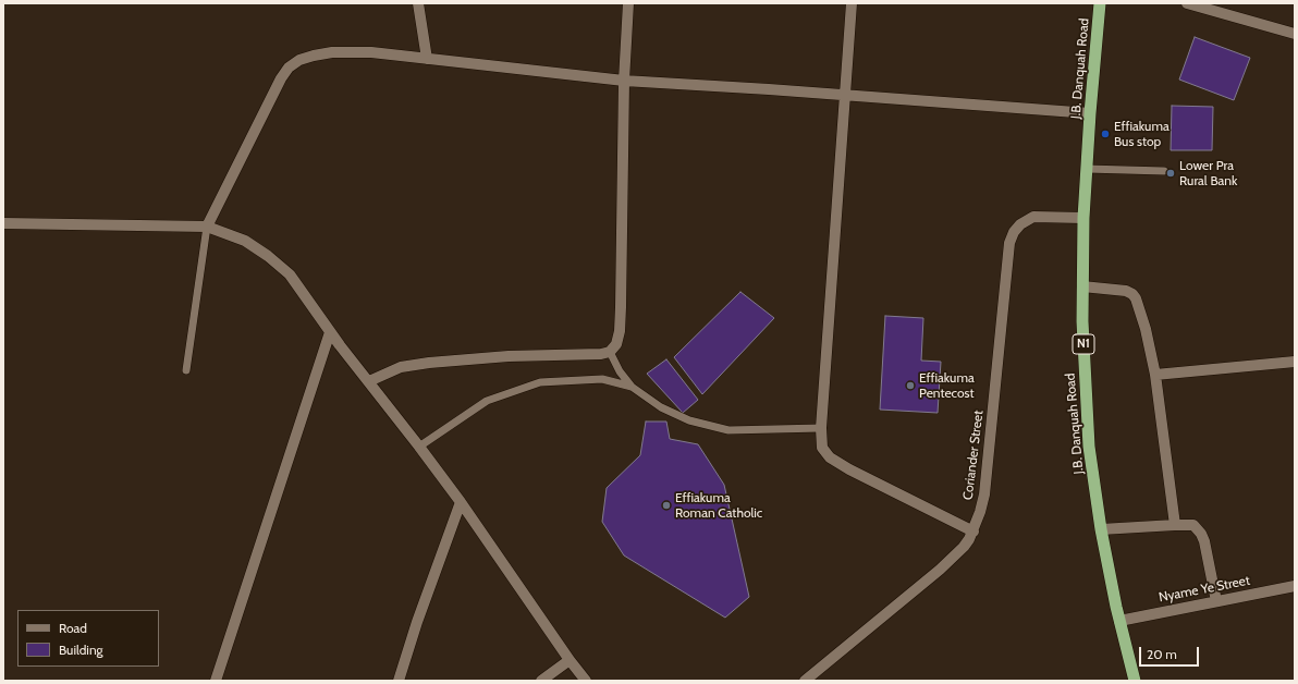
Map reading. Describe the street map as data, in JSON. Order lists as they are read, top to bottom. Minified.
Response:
{"streets":{"highway":["J.B. Danquah Road","N1"],"street":["Coriander Street","Nyame Ye Street"]},"crossings":[["J.B. Danquah Road","Coriander Street"],["J.B. Danquah Road","Nyame Ye Street"]],"places":["Effiakuma Bus stop","Lower Pra Rural Bank","Effiakuma Pentecost","Effiakuma Roman Catholic"],"legend":["Road","Building"],"scale_bar":"20 m"}
